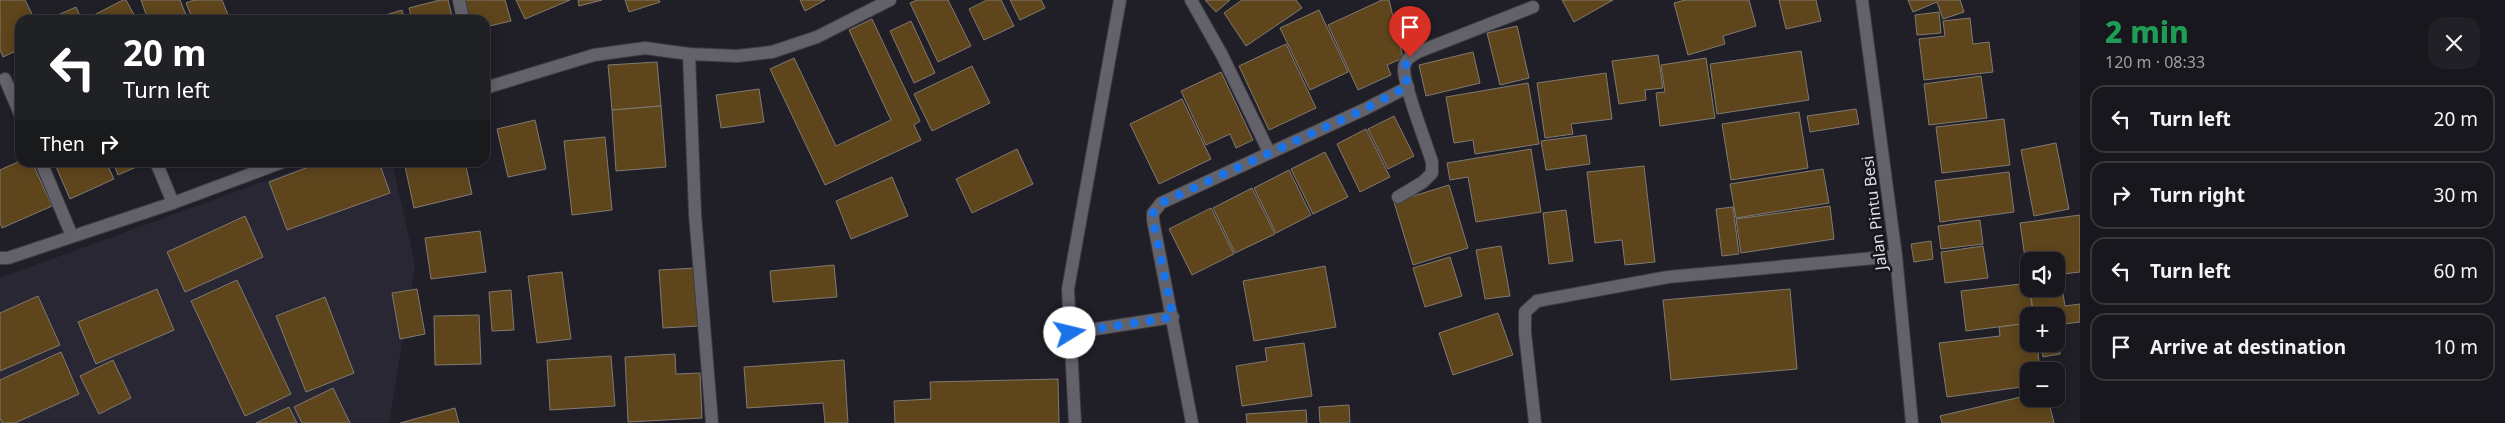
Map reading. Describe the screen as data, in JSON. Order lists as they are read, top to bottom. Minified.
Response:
{"streets":{"street":["Jalan Pintu Besi"]},"page":{"heading":["2 min","120 m · 08:33"],"turn":["20 m","Turn left"],"list":[{"name":"Turn left","value":"20 m"},{"name":"Turn right","value":"30 m"},{"name":"Turn left","value":"60 m"},{"name":"Arrive at destination","value":"10 m"}],"then":"Then","map_buttons":["+","−"]}}
